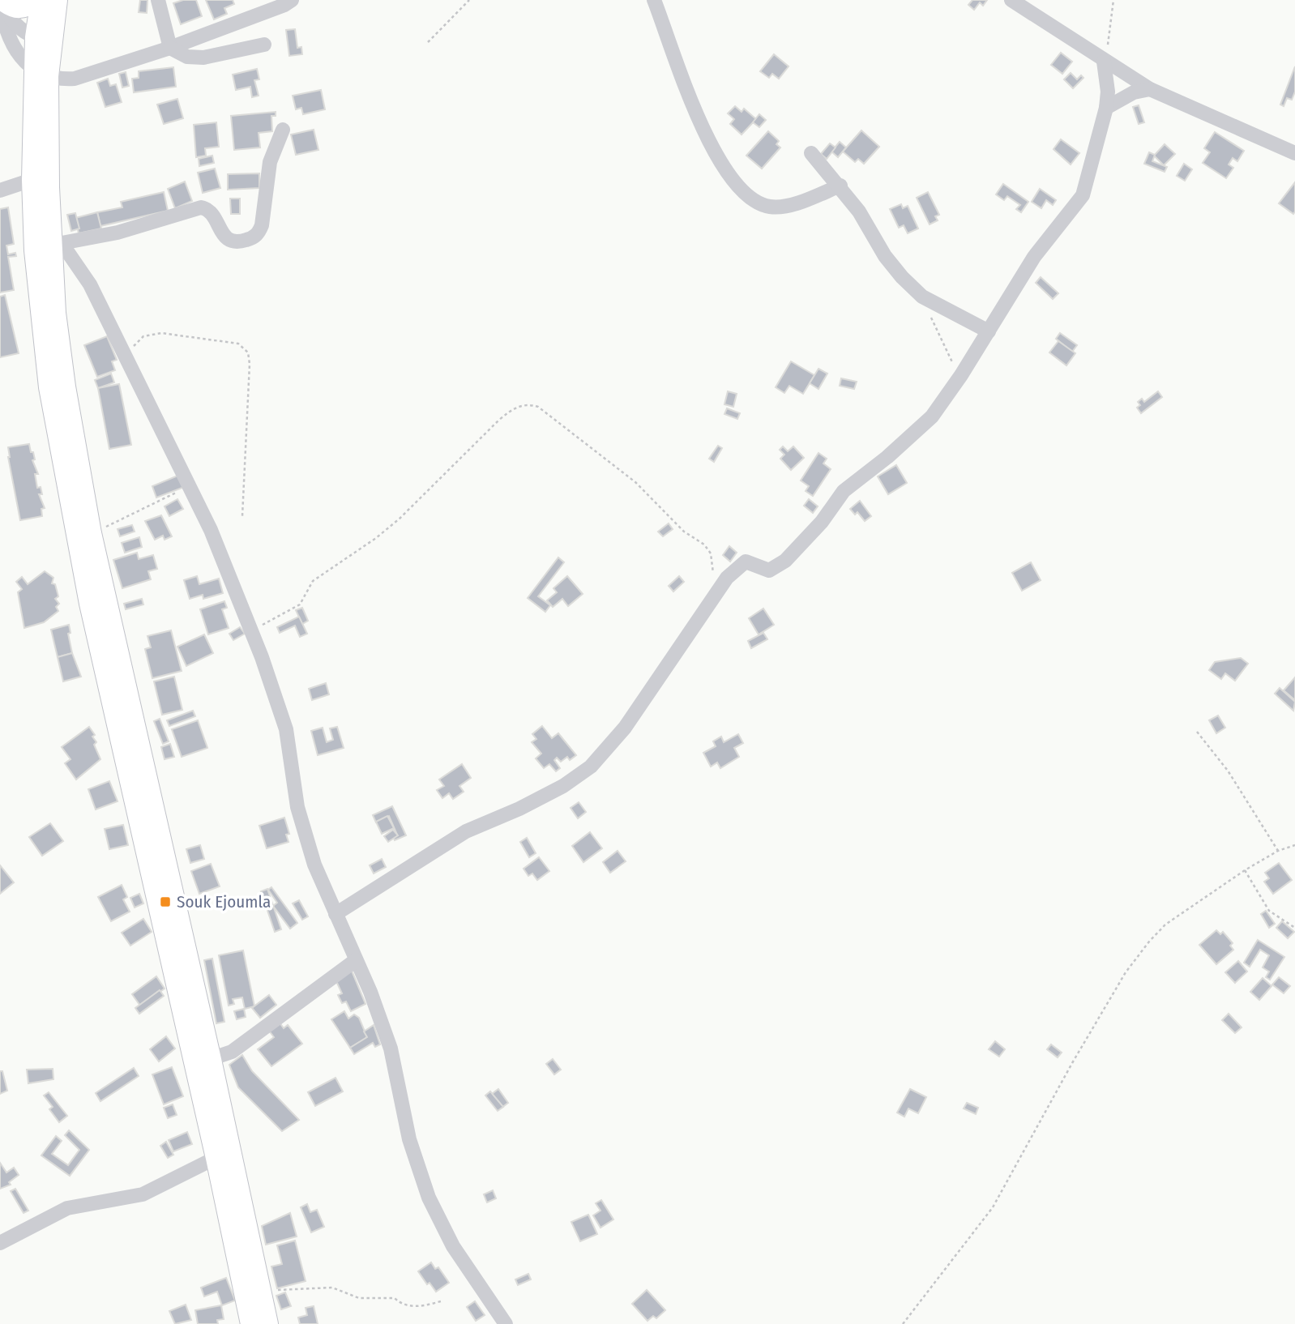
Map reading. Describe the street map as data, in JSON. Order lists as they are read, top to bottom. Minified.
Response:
{"places":{"transit":["Souk Ejoumla"]}}
